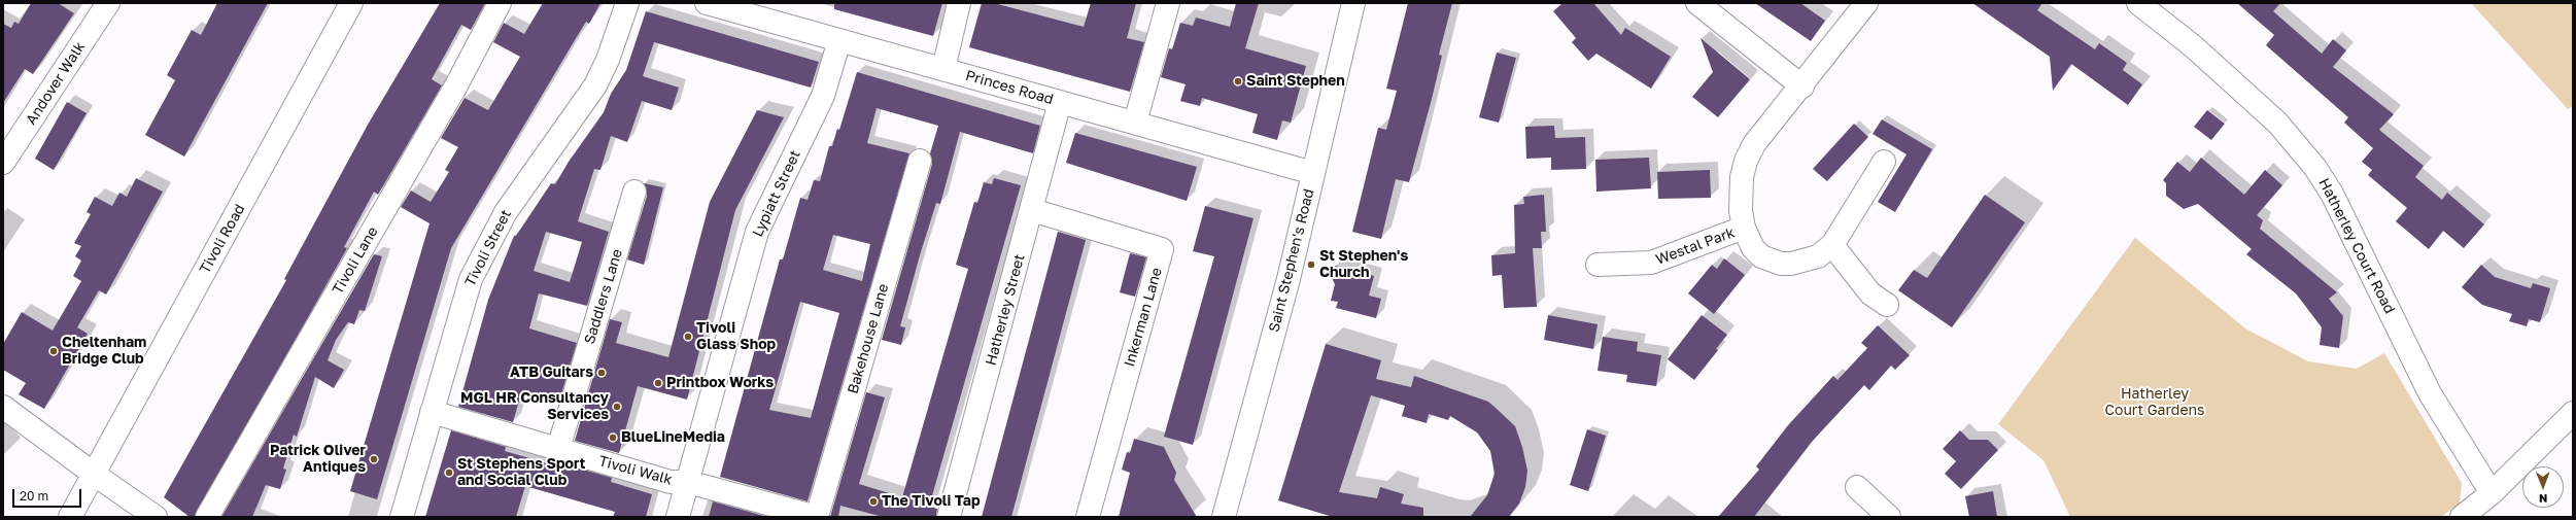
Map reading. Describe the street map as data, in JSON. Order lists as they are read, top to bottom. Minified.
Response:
{"streets":{"street":["Andover Walk","Princes Road","Lypiatt Street","Tivoli Road","Westal Park","Hatherley Court Road","Tivoli Street","Tivoli Lane","Saint Stephen's Road","Saddlers Lane","Hatherley Street","Inkerman Lane","Bakehouse Lane","Tivoli Walk"]},"crossings":[["Princes Road","Lypiatt Street"],["Princes Road","Saint Stephen's Road"],["Princes Road","Hatherley Street"],["Lypiatt Street","Tivoli Walk"],["Tivoli Street","Tivoli Walk"],["Saddlers Lane","Tivoli Walk"],["Hatherley Street","Inkerman Lane"],["Bakehouse Lane","Tivoli Walk"]],"parks":["Hatherley Court Gardens"],"places":["Saint Stephen","St Stephen's Church","Tivoli Glass Shop","Cheltenham Bridge Club","ATB Guitars","Printbox Works","MGL HR Consultancy Services","BlueLineMedia","Patrick Oliver Antiques","St Stephens Sport and Social Club","The Tivoli Tap"],"scale_bar":"20 m","north":"bottom"}
